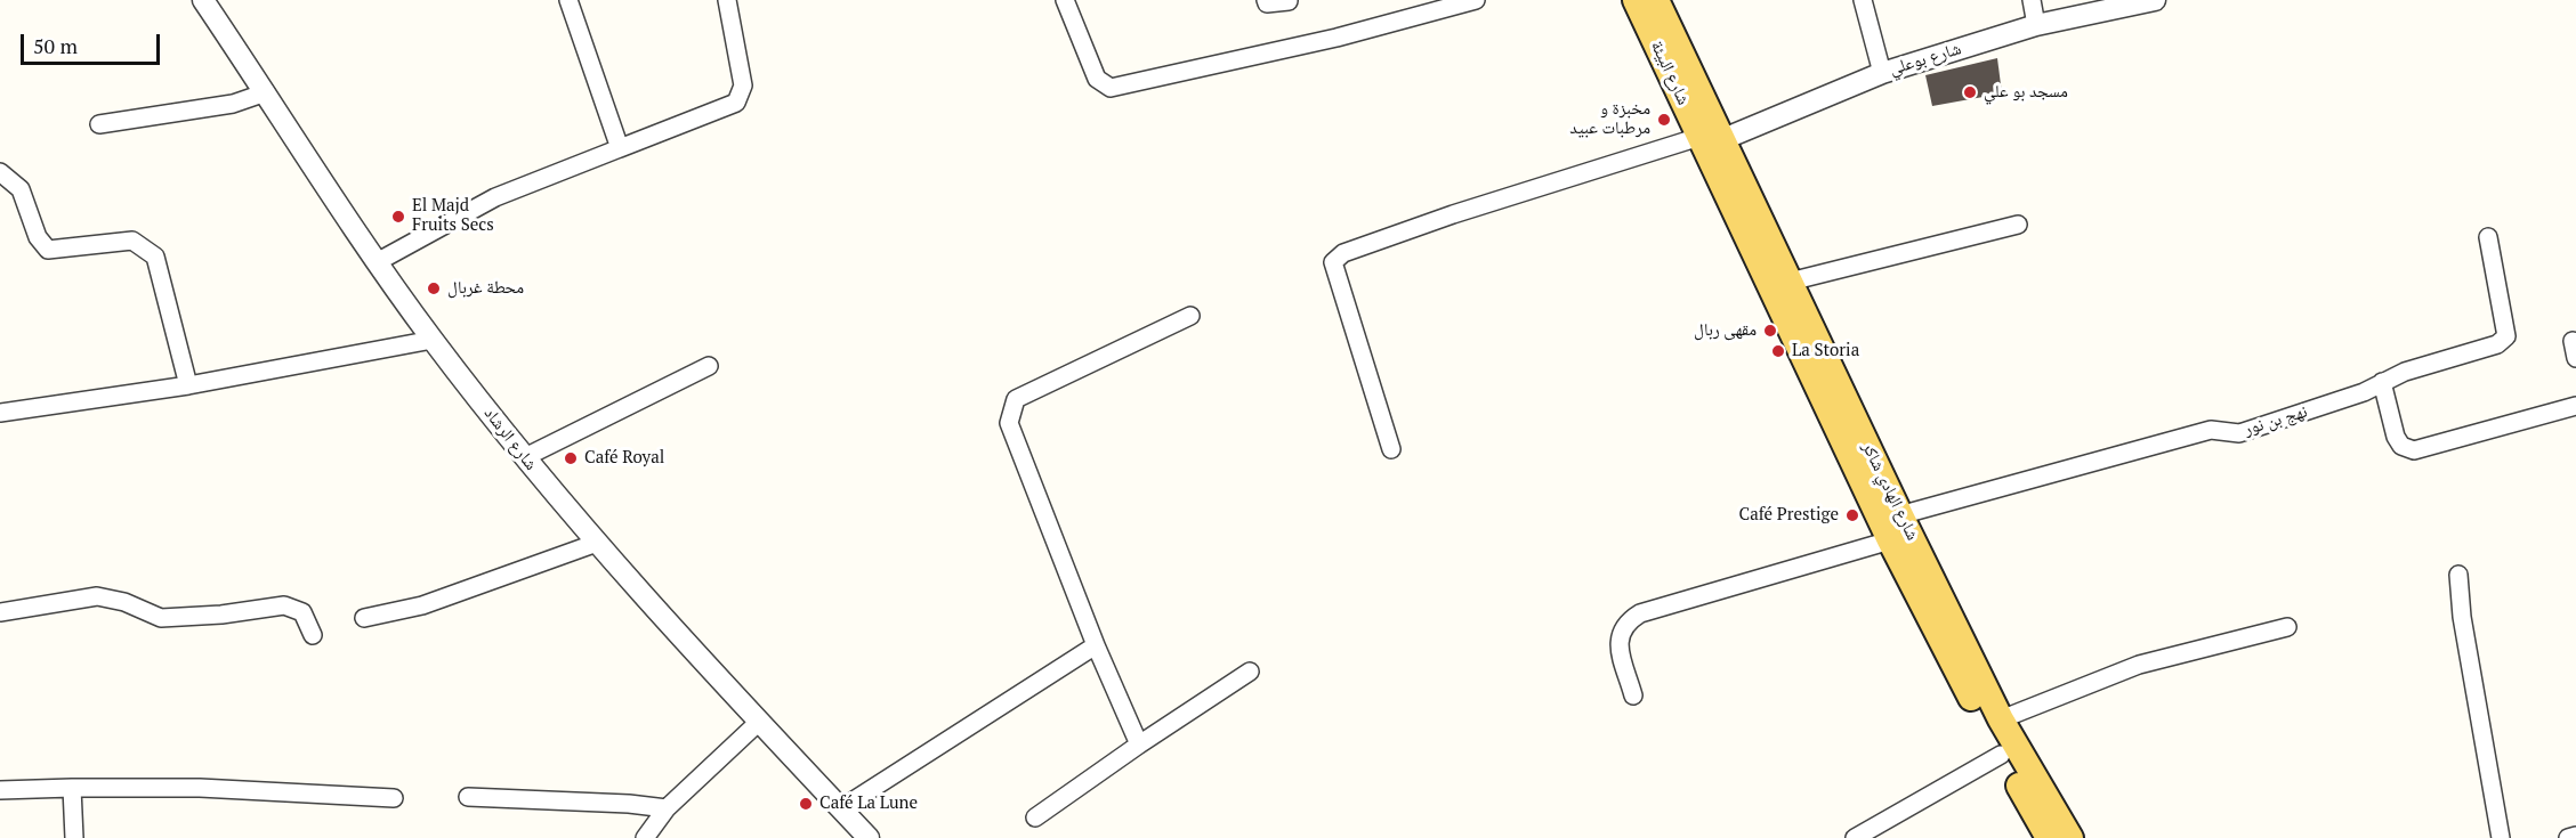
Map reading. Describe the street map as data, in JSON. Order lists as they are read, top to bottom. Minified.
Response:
{"streets":{"main road":["شارع البيئة","شارع الهادي شاكر"],"street":["شارع بوعلي","نهج بن نور","شارع الرشاد"]},"crossings":[["شارع بوعلي","شارع البيئة"],["شارع بوعلي","شارع الهادي شاكر"],["شارع البيئة","شارع الهادي شاكر"],["نهج بن نور","شارع الهادي شاكر"]],"places":["مسجد بو علي","مخبزة و مرطبات عبيد","El Majd Fruits Secs","محطة غربال","مقهى ربال","La Storia","Café Royal","Café Prestige","Café La Lune"],"scale_bar":"50 m"}
